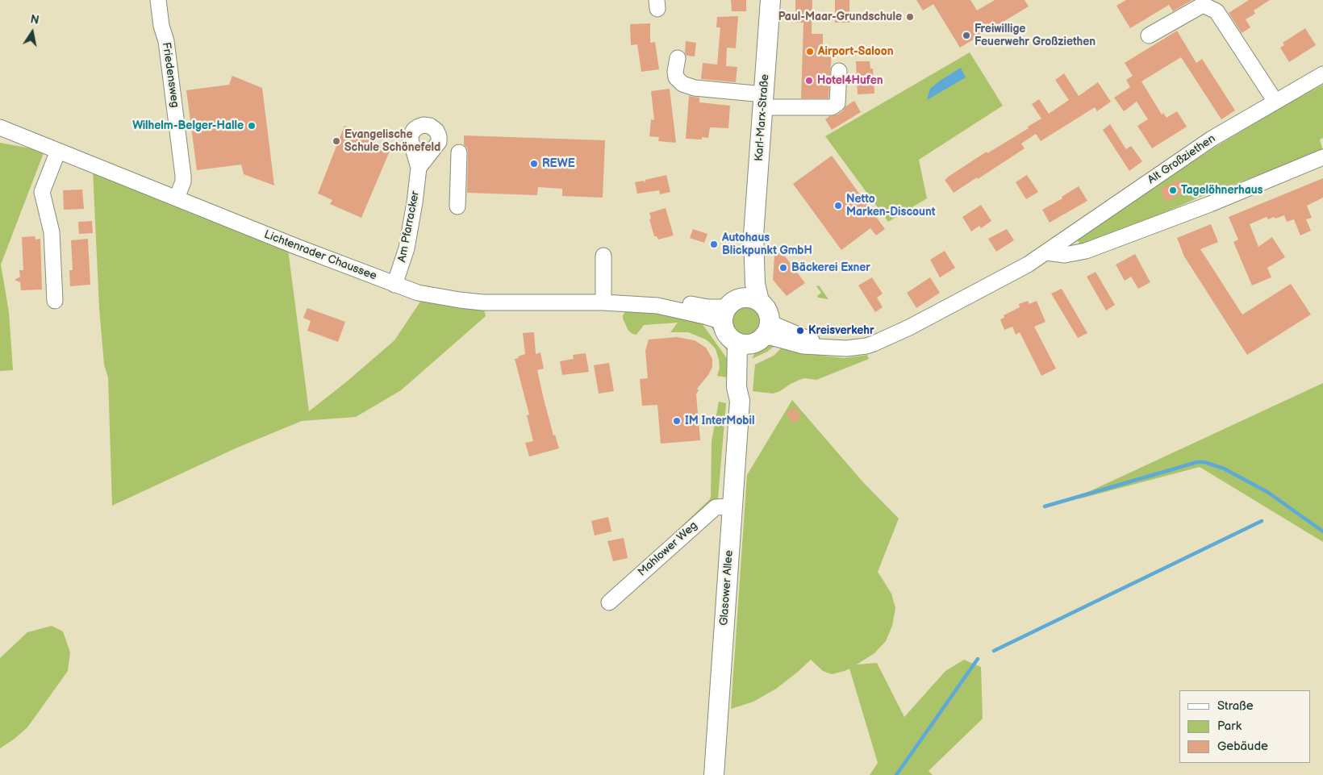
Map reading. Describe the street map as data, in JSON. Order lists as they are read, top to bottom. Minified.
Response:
{"streets":{"main road":["Karl-Marx-Straße","Glasower Allee"],"street":["Friedensweg","Alt Großziethen","Am Pfarracker","Lichtenrader Chaussee","Mahlower Weg"]},"crossings":[["Friedensweg","Lichtenrader Chaussee"],["Karl-Marx-Straße","Lichtenrader Chaussee"],["Alt Großziethen","Glasower Allee"],["Am Pfarracker","Lichtenrader Chaussee"],["Mahlower Weg","Glasower Allee"]],"places":["Paul-Maar-Grundschule","Freiwillige Feuerwehr Großziethen","Airport-Saloon","Hotel4Hufen","Wilhelm-Belger-Halle","Evangelische Schule Schönefeld","REWE","Tagelöhnerhaus","Netto Marken-Discount","Autohaus Blickpunkt GmbH","Bäckerei Exner","Kreisverkehr","IM InterMobil"],"legend":["Straße","Park","Gebäude"],"north":"top"}
